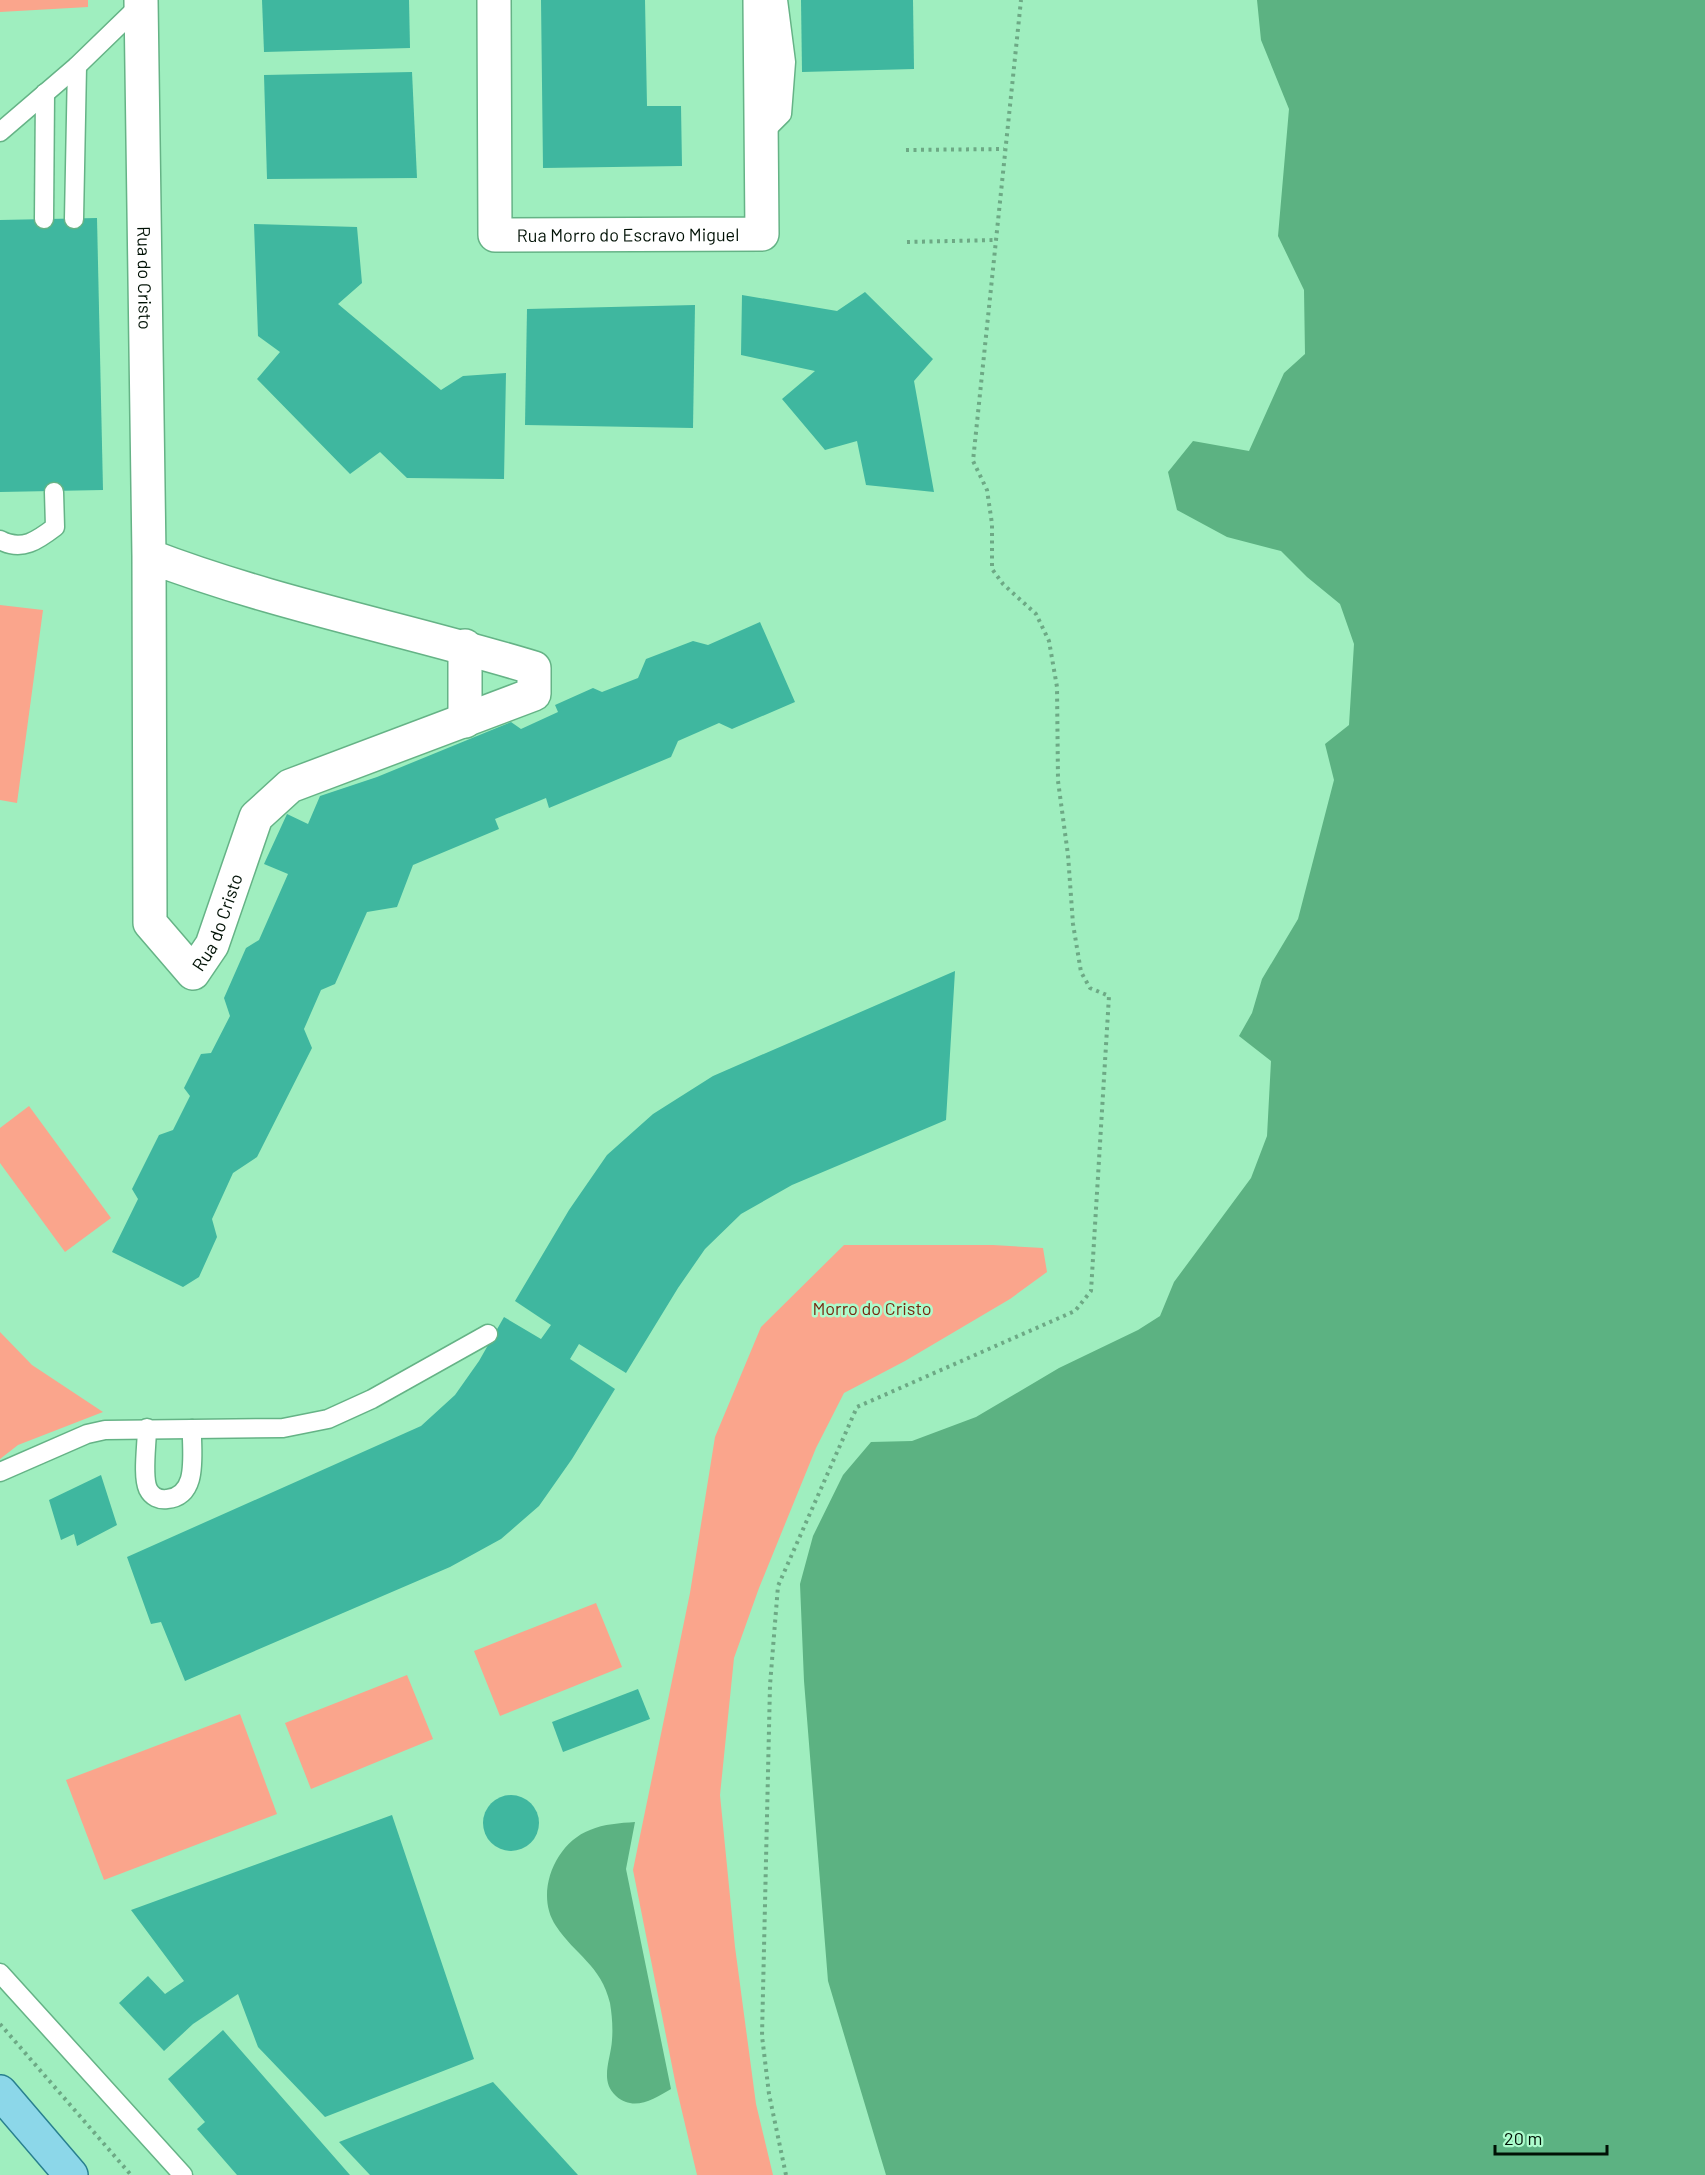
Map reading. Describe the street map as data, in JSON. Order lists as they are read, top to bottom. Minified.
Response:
{"streets":{"street":["Rua Morro do Escravo Miguel","Rua do Cristo"]},"parks":["Morro do Cristo"],"scale_bar":"20 m"}
